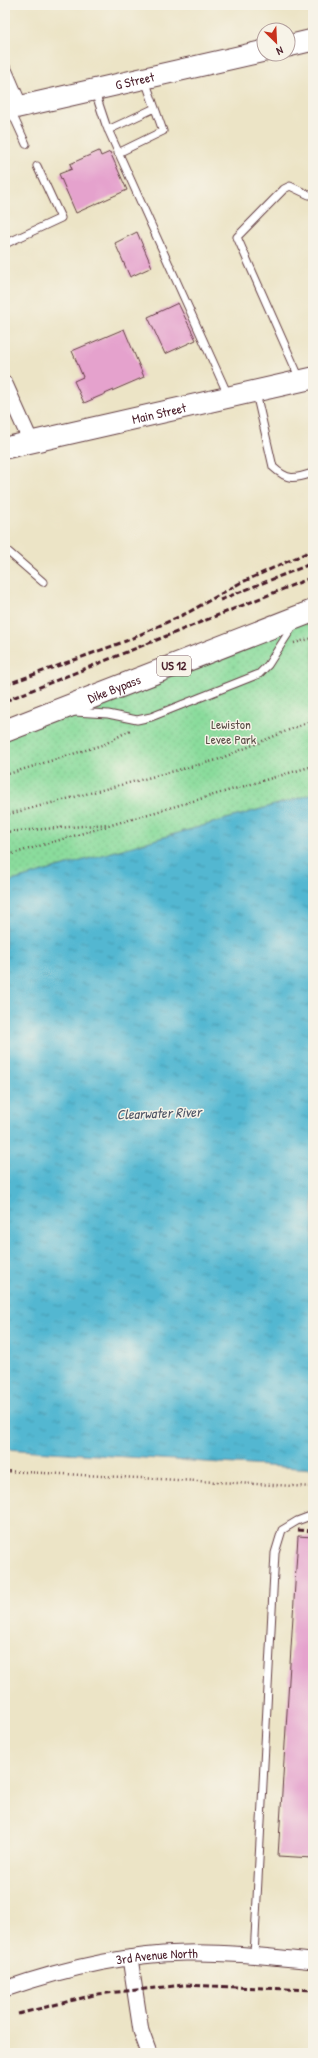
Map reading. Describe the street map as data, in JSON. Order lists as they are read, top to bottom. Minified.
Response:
{"streets":{"highway":["US 12","Dike Bypass"],"main road":["G Street","Main Street"],"street":["3rd Avenue North"]},"water":["Clearwater River"],"parks":["Lewiston Levee Park"],"north":"bottom right"}
